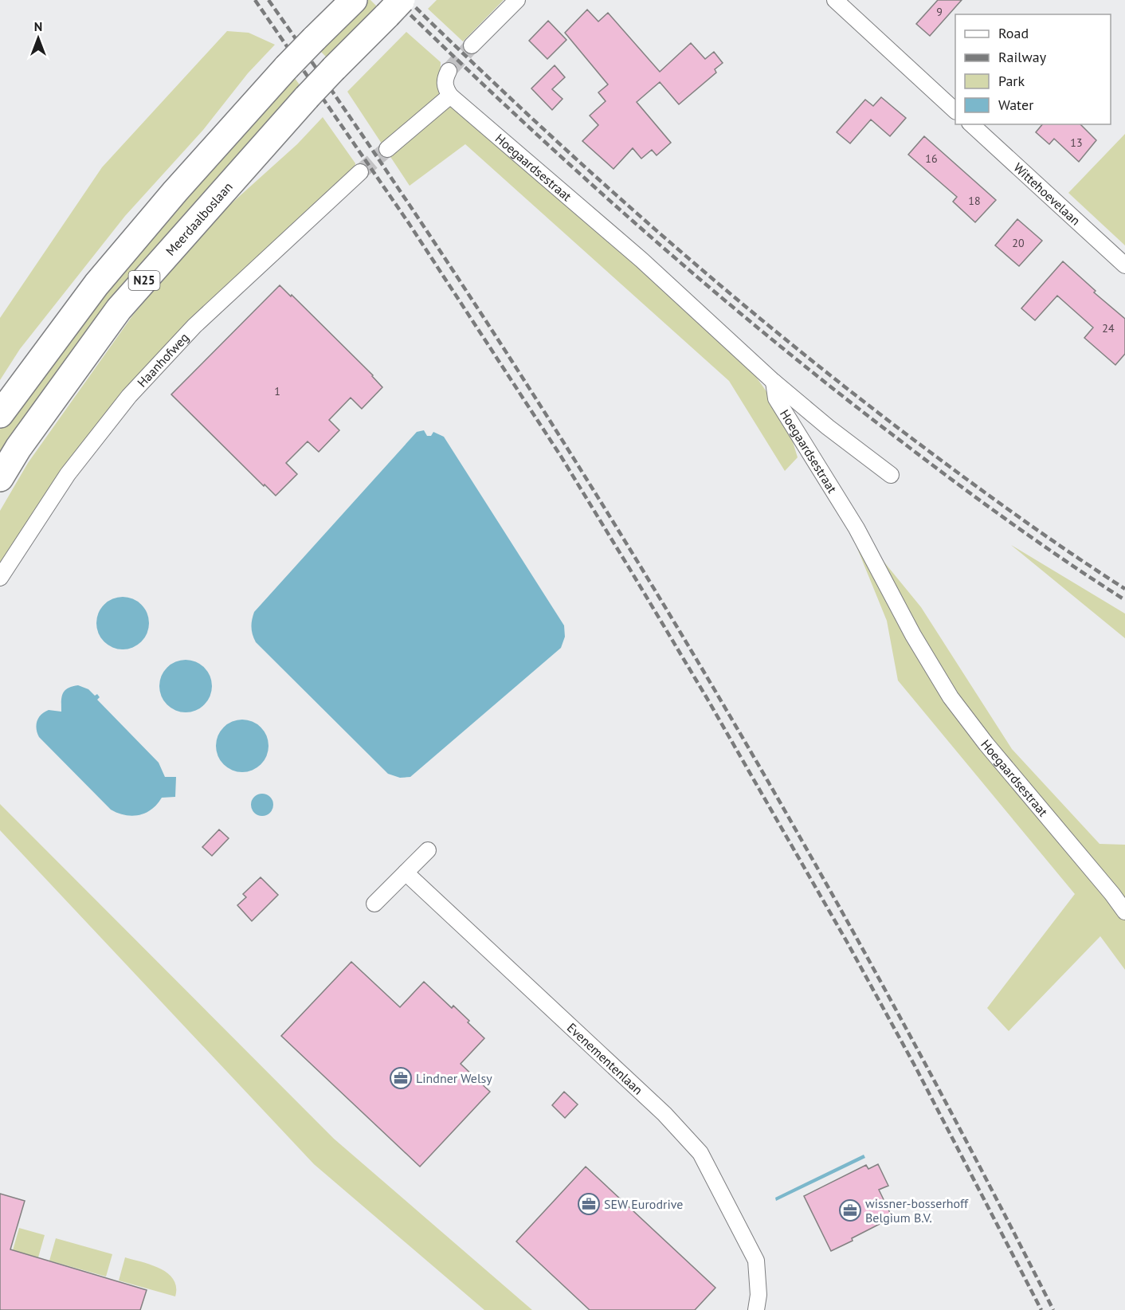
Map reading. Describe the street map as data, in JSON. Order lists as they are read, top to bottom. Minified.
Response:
{"streets":{"highway":["Meerdaalboslaan","N25"],"street":["Hoegaardsestraat","Wittehoevelaan","Haanhofweg","Evenementenlaan"]},"places":{"office":["Lindner Welsy","SEW Eurodrive","wissner-bosserhoff Belgium B.V."]},"house_numbers":["9","13","16","18","20","24","1"],"legend":["Road","Railway","Park","Water"],"north":"top"}
